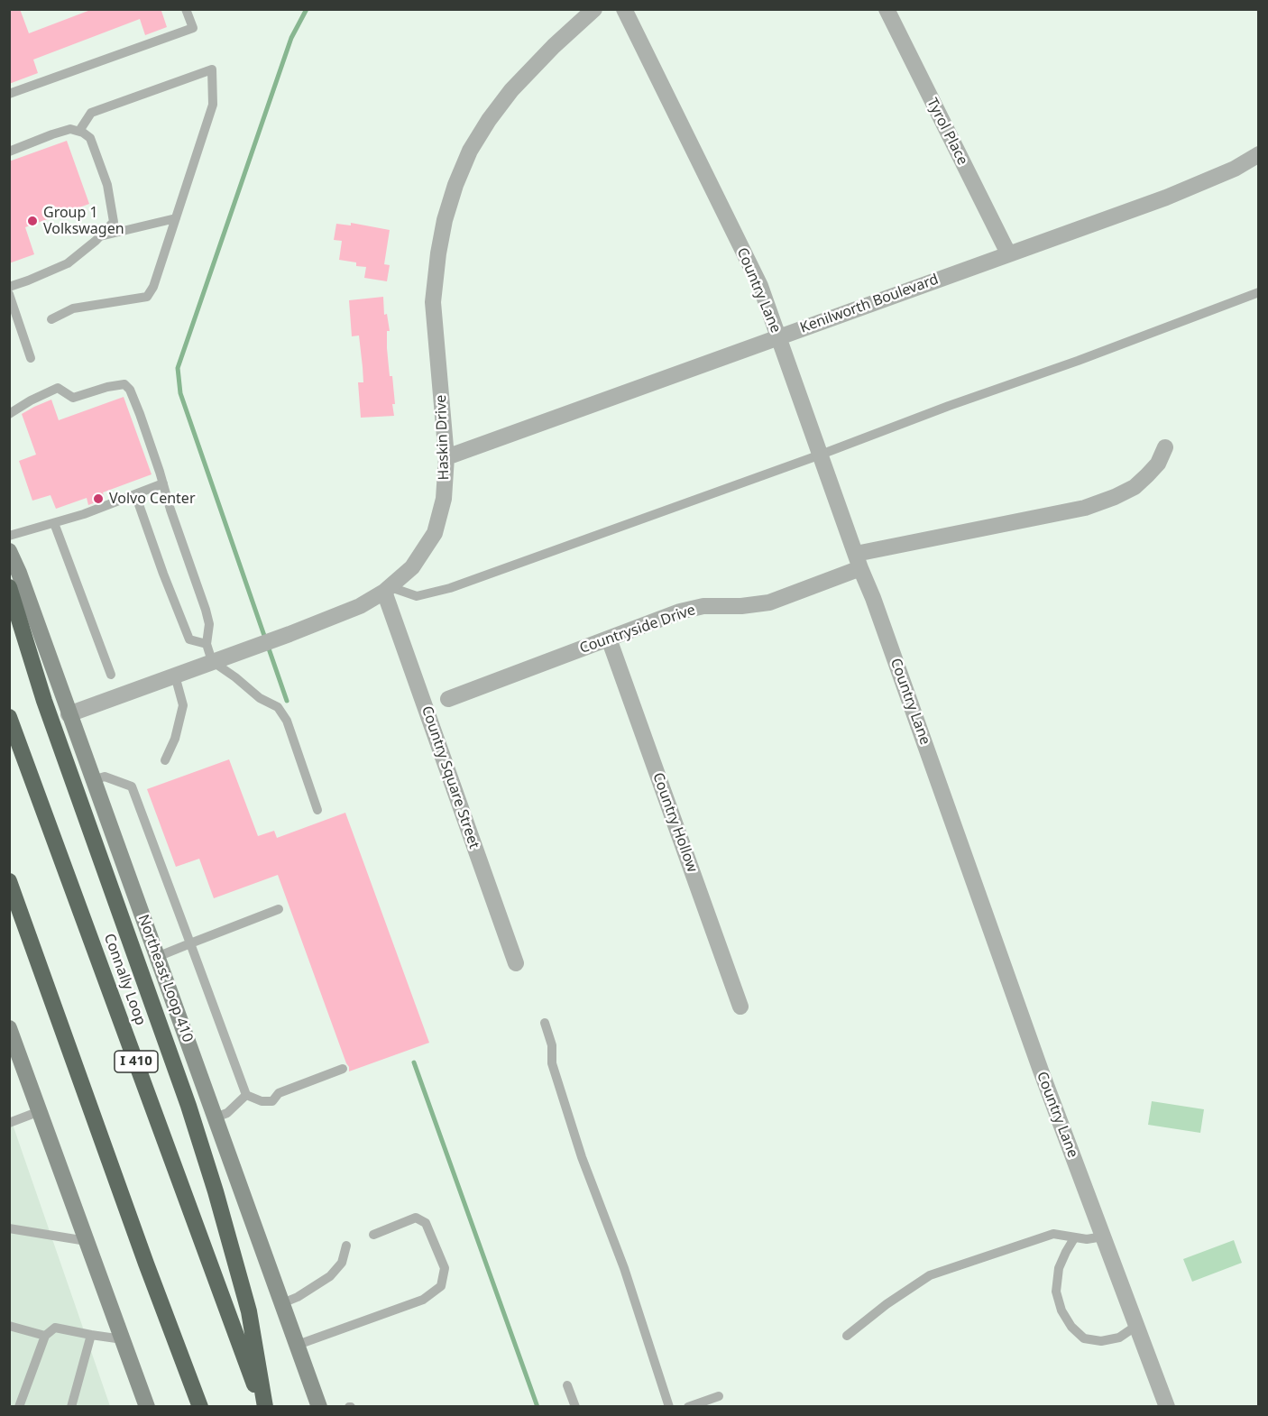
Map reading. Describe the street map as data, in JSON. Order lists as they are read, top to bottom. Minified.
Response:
{"streets":{"highway":["Connally Loop","I 410"],"main road":["Northeast Loop 410"],"street":["Tyrol Place","Country Lane","Kenilworth Boulevard","Haskin Drive","Countryside Drive","Country Square Street","Country Hollow"]},"crossings":[["Tyrol Place","Kenilworth Boulevard"],["Country Lane","Kenilworth Boulevard"],["Country Lane","Countryside Drive"],["Kenilworth Boulevard","Haskin Drive"],["Haskin Drive","Country Square Street"],["Haskin Drive","Northeast Loop 410"],["Countryside Drive","Country Hollow"]],"places":["Group 1 Volkswagen","Volvo Center"]}
